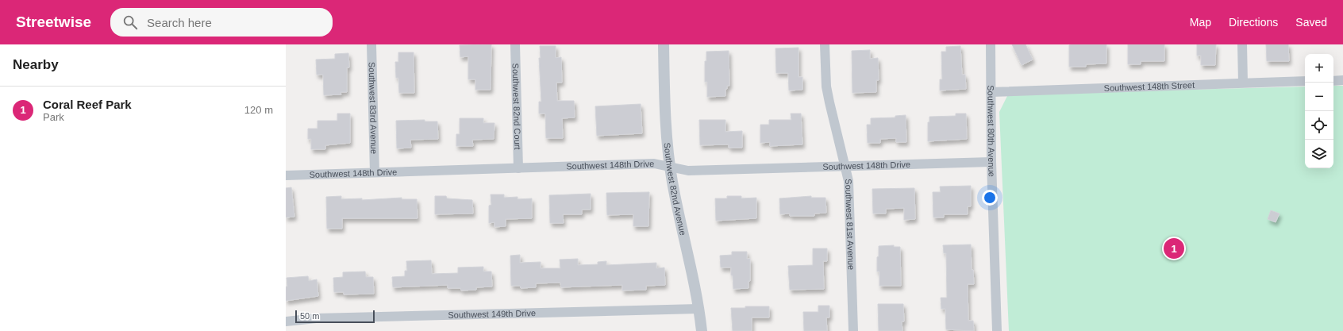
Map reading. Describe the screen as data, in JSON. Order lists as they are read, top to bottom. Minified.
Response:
{"streets":{"street":["Southwest 148th Street","Southwest 82nd Court","Southwest 83rd Avenue","Southwest 80th Avenue","Southwest 148th Drive","Southwest 82nd Avenue","Southwest 81st Avenue","Southwest 149th Drive"]},"crossings":[["Southwest 148th Street","Southwest 80th Avenue"],["Southwest 82nd Court","Southwest 148th Drive"],["Southwest 83rd Avenue","Southwest 148th Drive"],["Southwest 80th Avenue","Southwest 148th Drive"],["Southwest 148th Drive","Southwest 82nd Avenue"],["Southwest 148th Drive","Southwest 81st Avenue"],["Southwest 82nd Avenue","Southwest 149th Drive"]],"scale_bar":"50 m","page":{"header":"Streetwise","search":"Search here","nav":["Map","Directions","Saved"],"heading":"Nearby","map_buttons":["+","−"],"list":[{"mark":"1","name":"Coral Reef Park","note":"Park","value":"120 m"}],"pins":"1","scale":"50 m"}}
